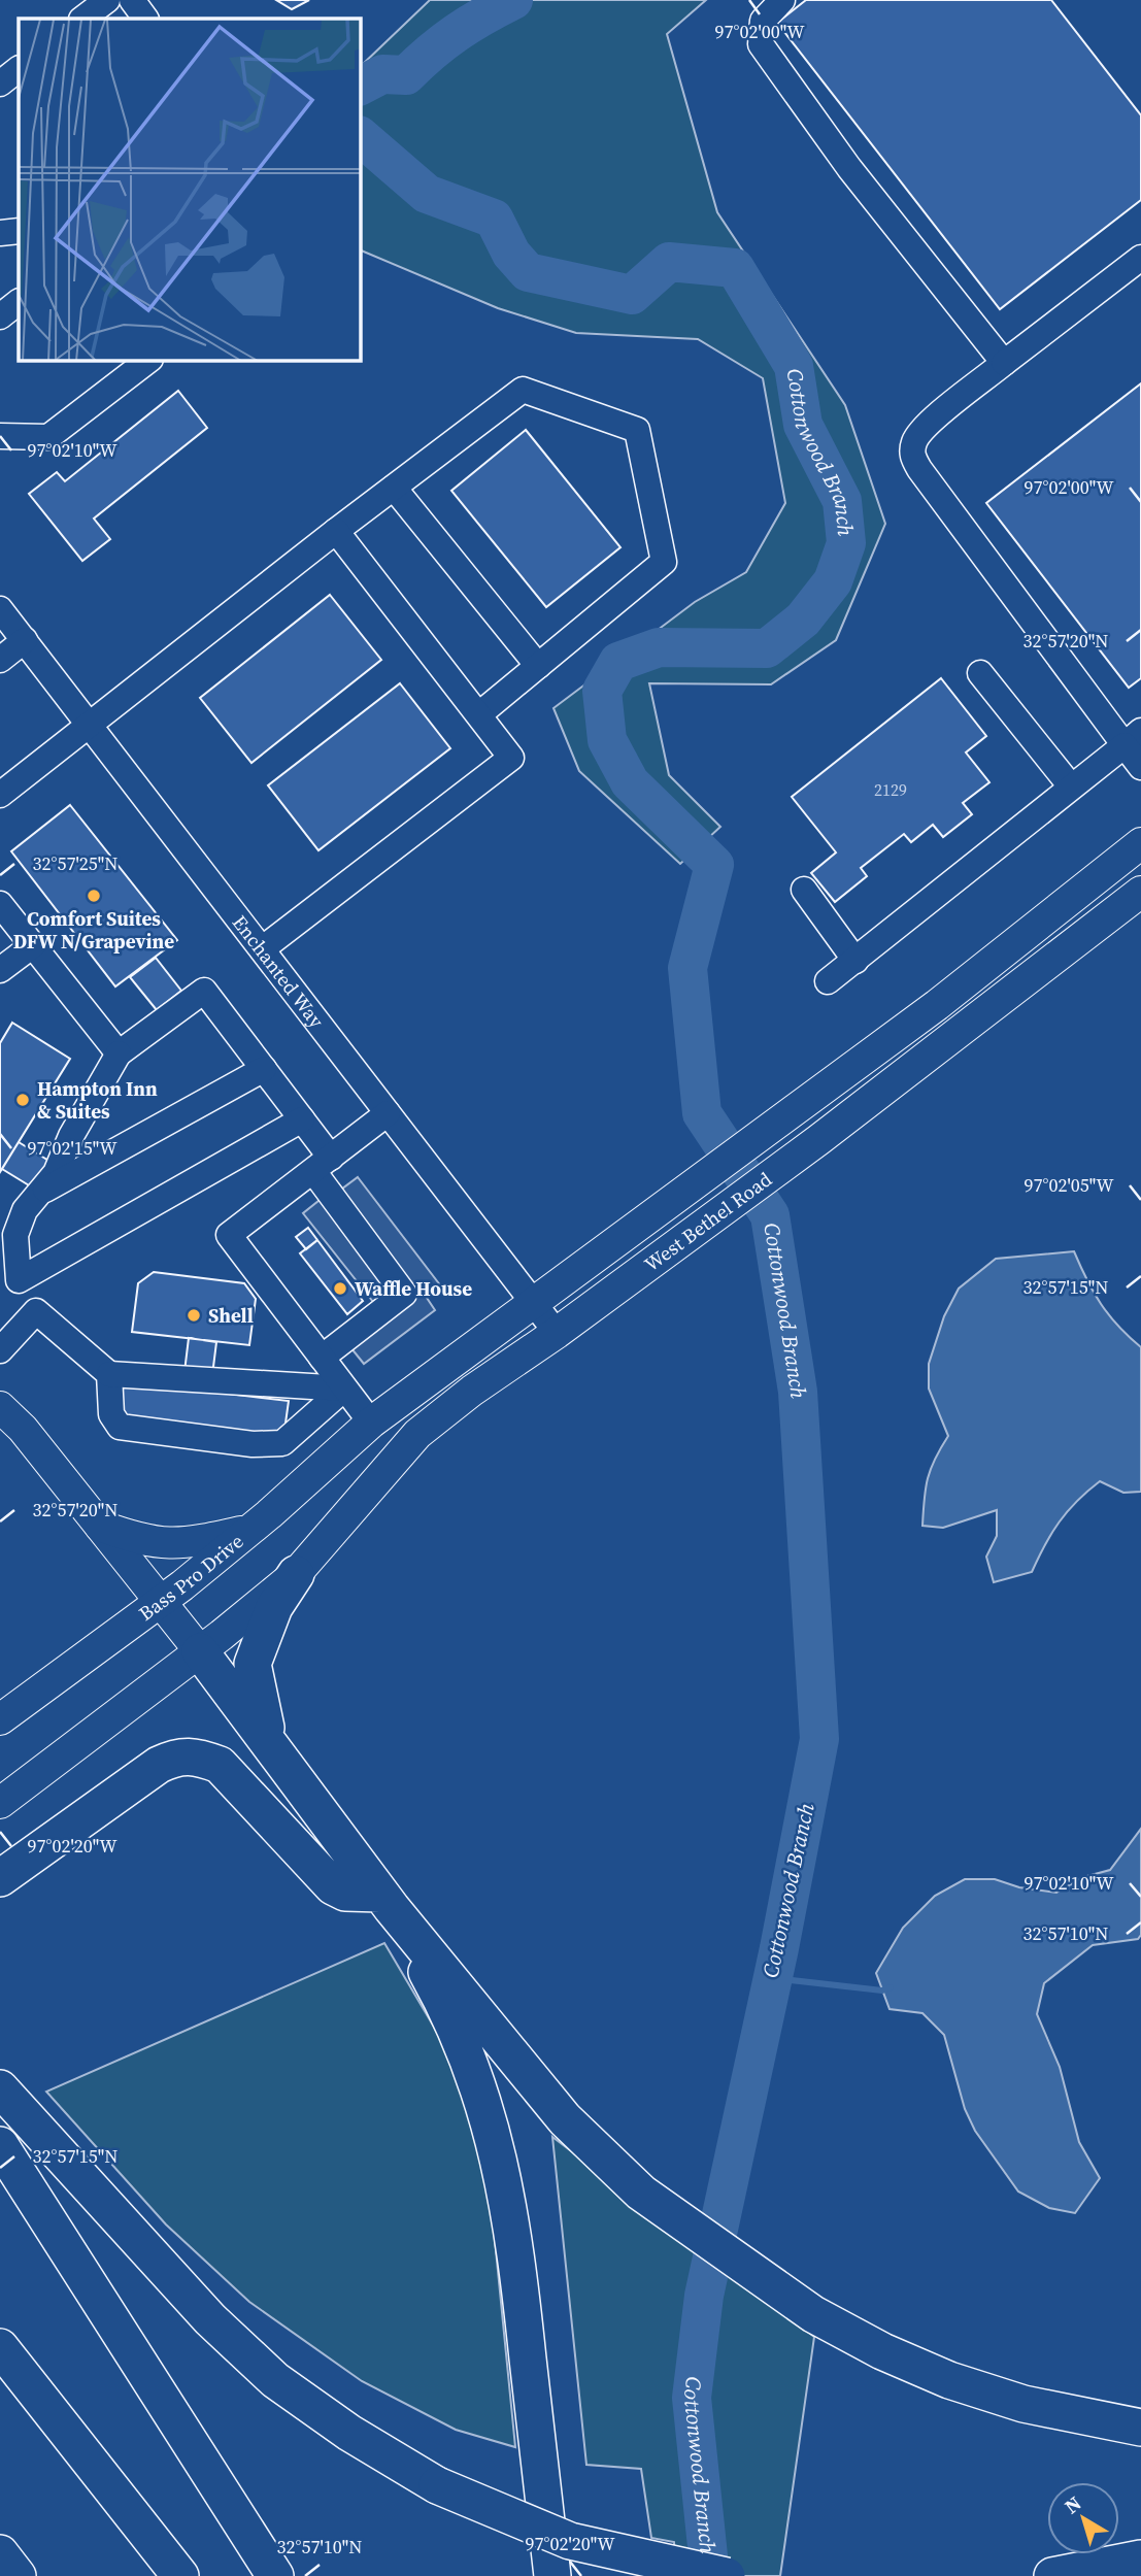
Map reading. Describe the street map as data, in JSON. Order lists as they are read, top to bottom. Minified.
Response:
{"streets":{"main road":["West Bethel Road","Bass Pro Drive"],"street":["Enchanted Way"]},"crossings":[["Enchanted Way","West Bethel Road"],["West Bethel Road","Bass Pro Drive"]],"water":["Cottonwood Branch"],"places":["Comfort Suites DFW N/Grapevine","Hampton Inn & Suites","Waffle House","Shell"],"house_numbers":["2129"],"north":"top left","coordinates":["97°02'00\"W","97°02'10\"W","32°57'20\"N","32°57'25\"N","97°02'15\"W","97°02'05\"W","32°57'15\"N","97°02'20\"W","32°57'10\"N"]}
